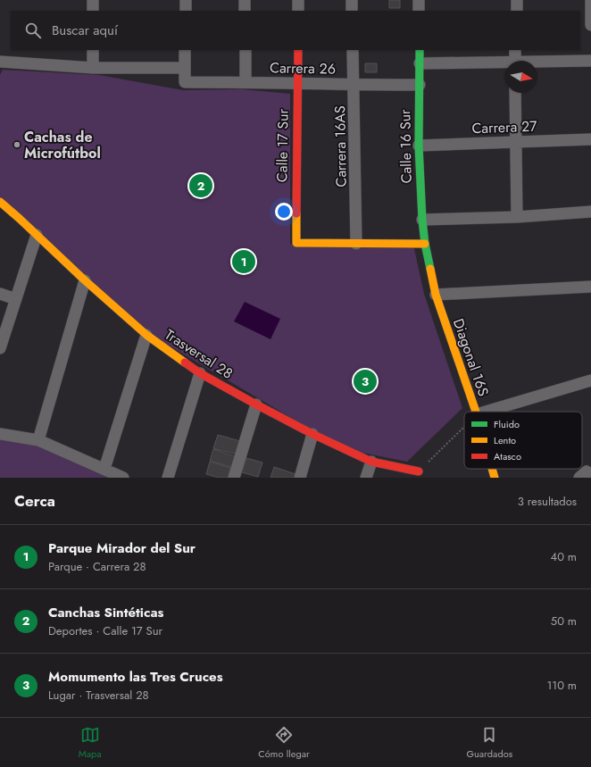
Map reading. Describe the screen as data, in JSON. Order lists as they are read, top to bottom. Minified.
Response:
{"streets":{"street":["Carrera 26","Carrera 27","Calle 17 Sur","Carrera 16AS","Calle 16 Sur","Trasversal 28","Diagonal 16S"]},"crossings":[["Carrera 26","Calle 17 Sur"],["Carrera 26","Carrera 16AS"],["Carrera 26","Calle 16 Sur"],["Carrera 27","Calle 16 Sur"],["Calle 17 Sur","Carrera 16AS"],["Calle 16 Sur","Diagonal 16S"]],"places":["Cachas de Microfútbol"],"legend":["Fluido","Lento","Atasco"],"north":"right","page":{"search":"Buscar aquí","pins":["2","1","3"],"heading":["Cerca","3 resultados"],"list":[{"mark":"1","name":"Parque Mirador del Sur","note":"Parque · Carrera 28","value":"40 m"},{"mark":"2","name":"Canchas Sintéticas","note":"Deportes · Calle 17 Sur","value":"50 m"},{"mark":"3","name":"Momumento las Tres Cruces","note":"Lugar · Trasversal 28","value":"110 m"}],"nav":["Mapa","Cómo llegar","Guardados"]}}
